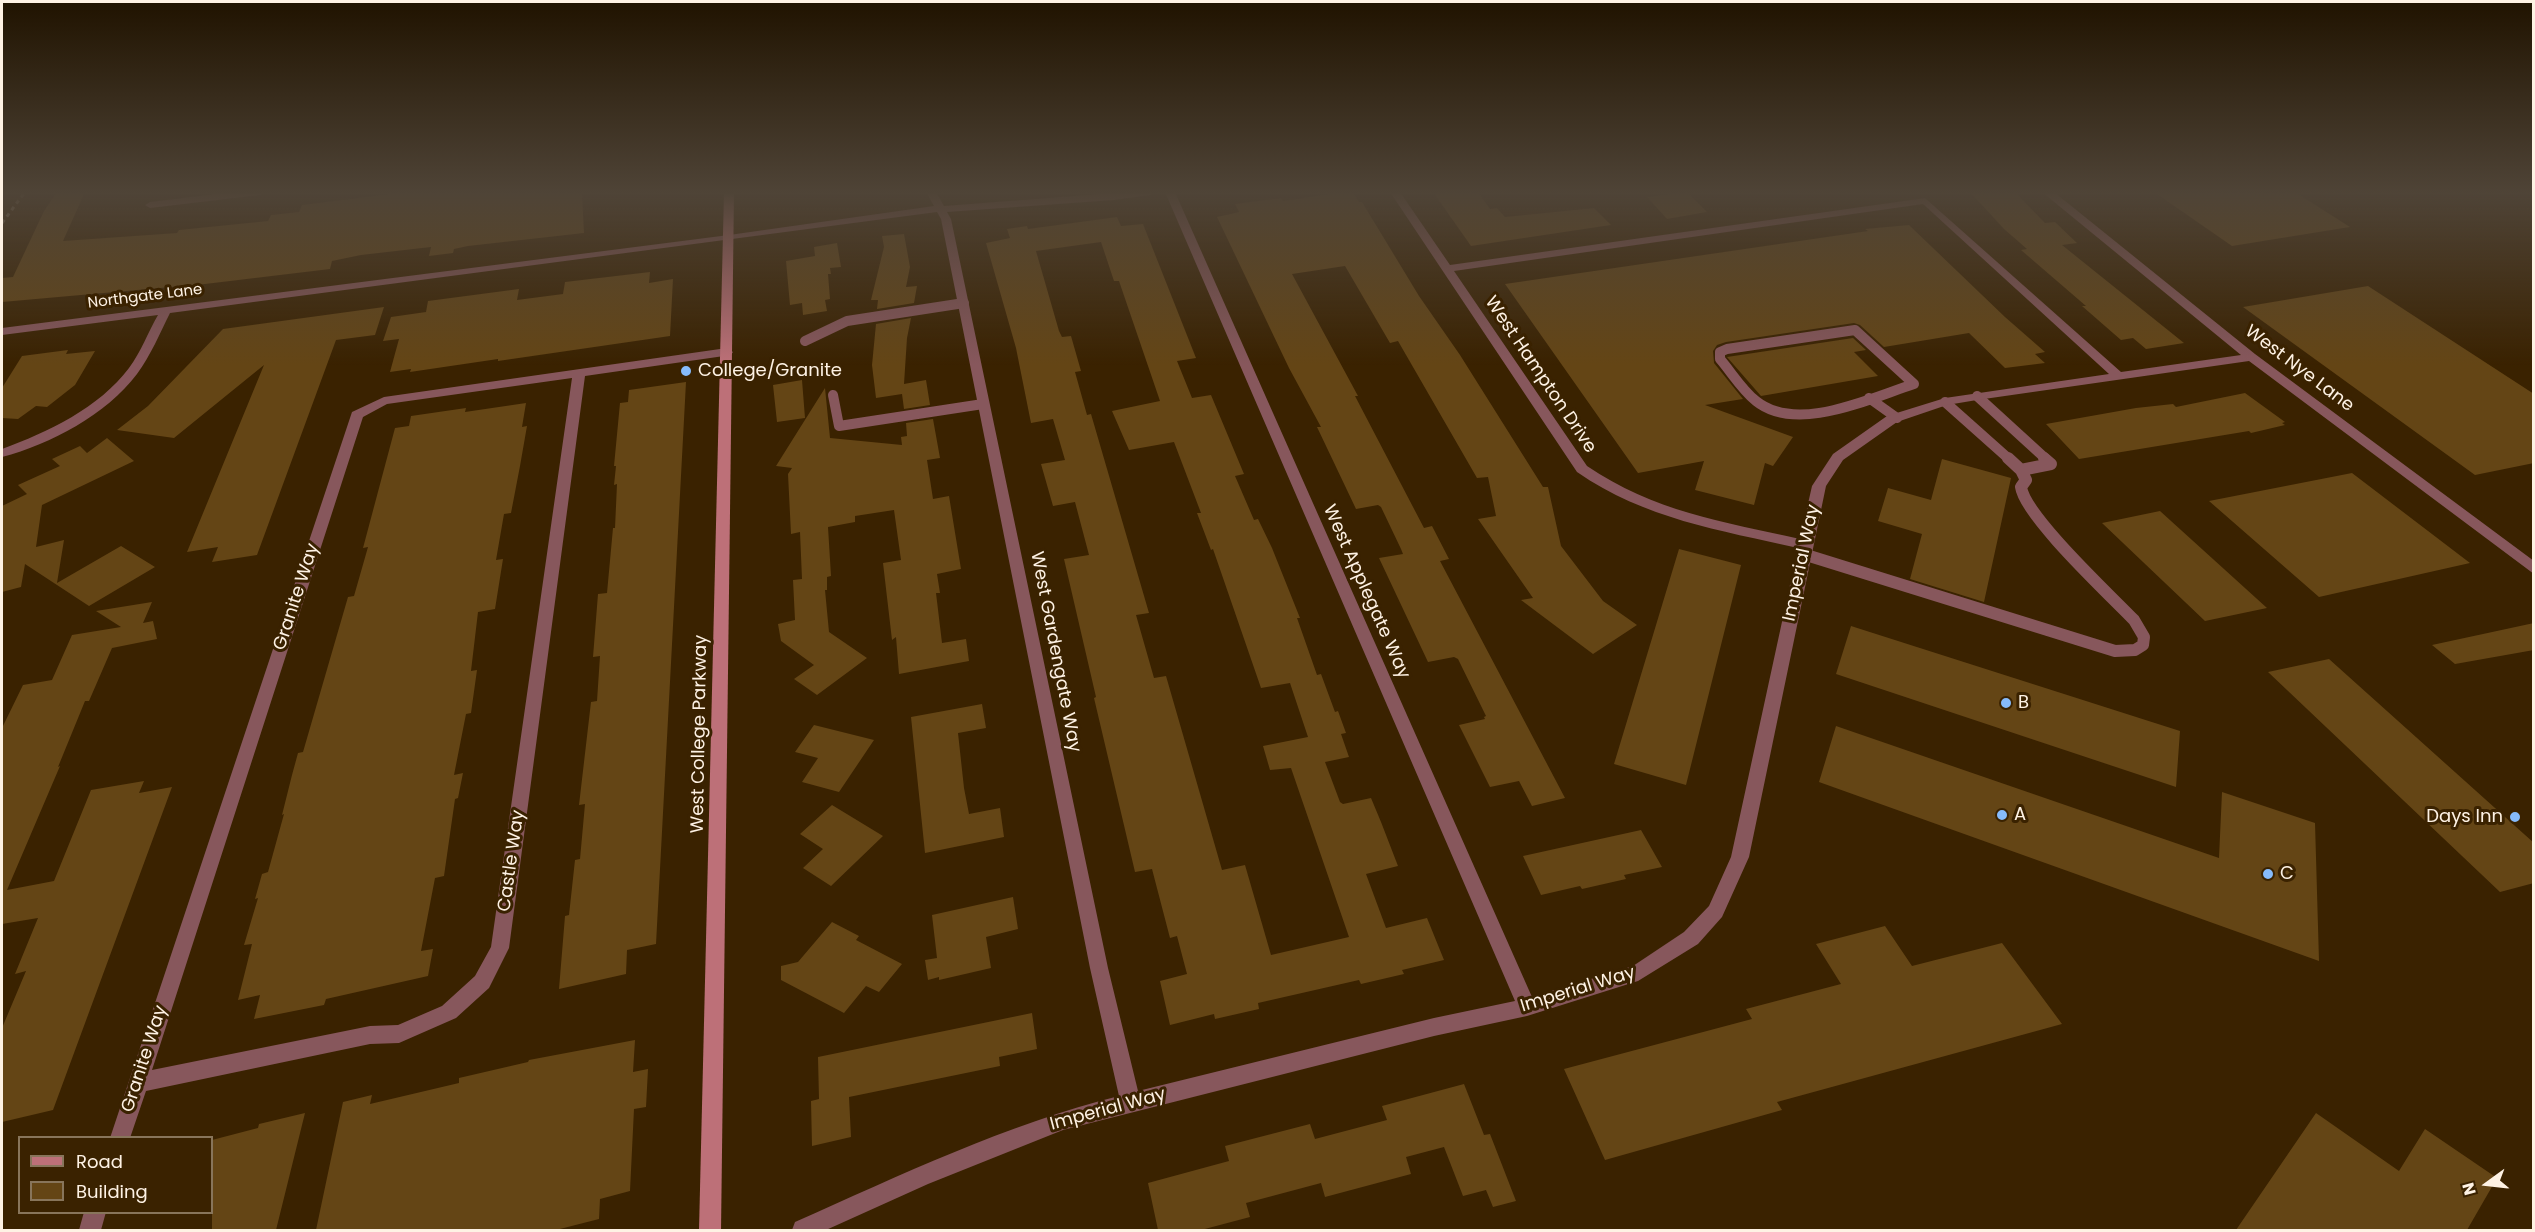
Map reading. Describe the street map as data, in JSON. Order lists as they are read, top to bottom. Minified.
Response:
{"streets":{"main road":["West College Parkway"],"street":["Northgate Lane","West Nye Lane","West Hampton Drive","Imperial Way","West Applegate Way","Granite Way","West Gardengate Way","Castle Way"]},"crossings":[["West Nye Lane","Imperial Way"],["West Hampton Drive","Imperial Way"],["Imperial Way","West Applegate Way"],["Imperial Way","West Gardengate Way"],["Granite Way","West College Parkway"],["Granite Way","Castle Way"]],"places":["College/Granite","B","A","Days Inn","C"],"legend":["Road","Building"],"north":"left"}
